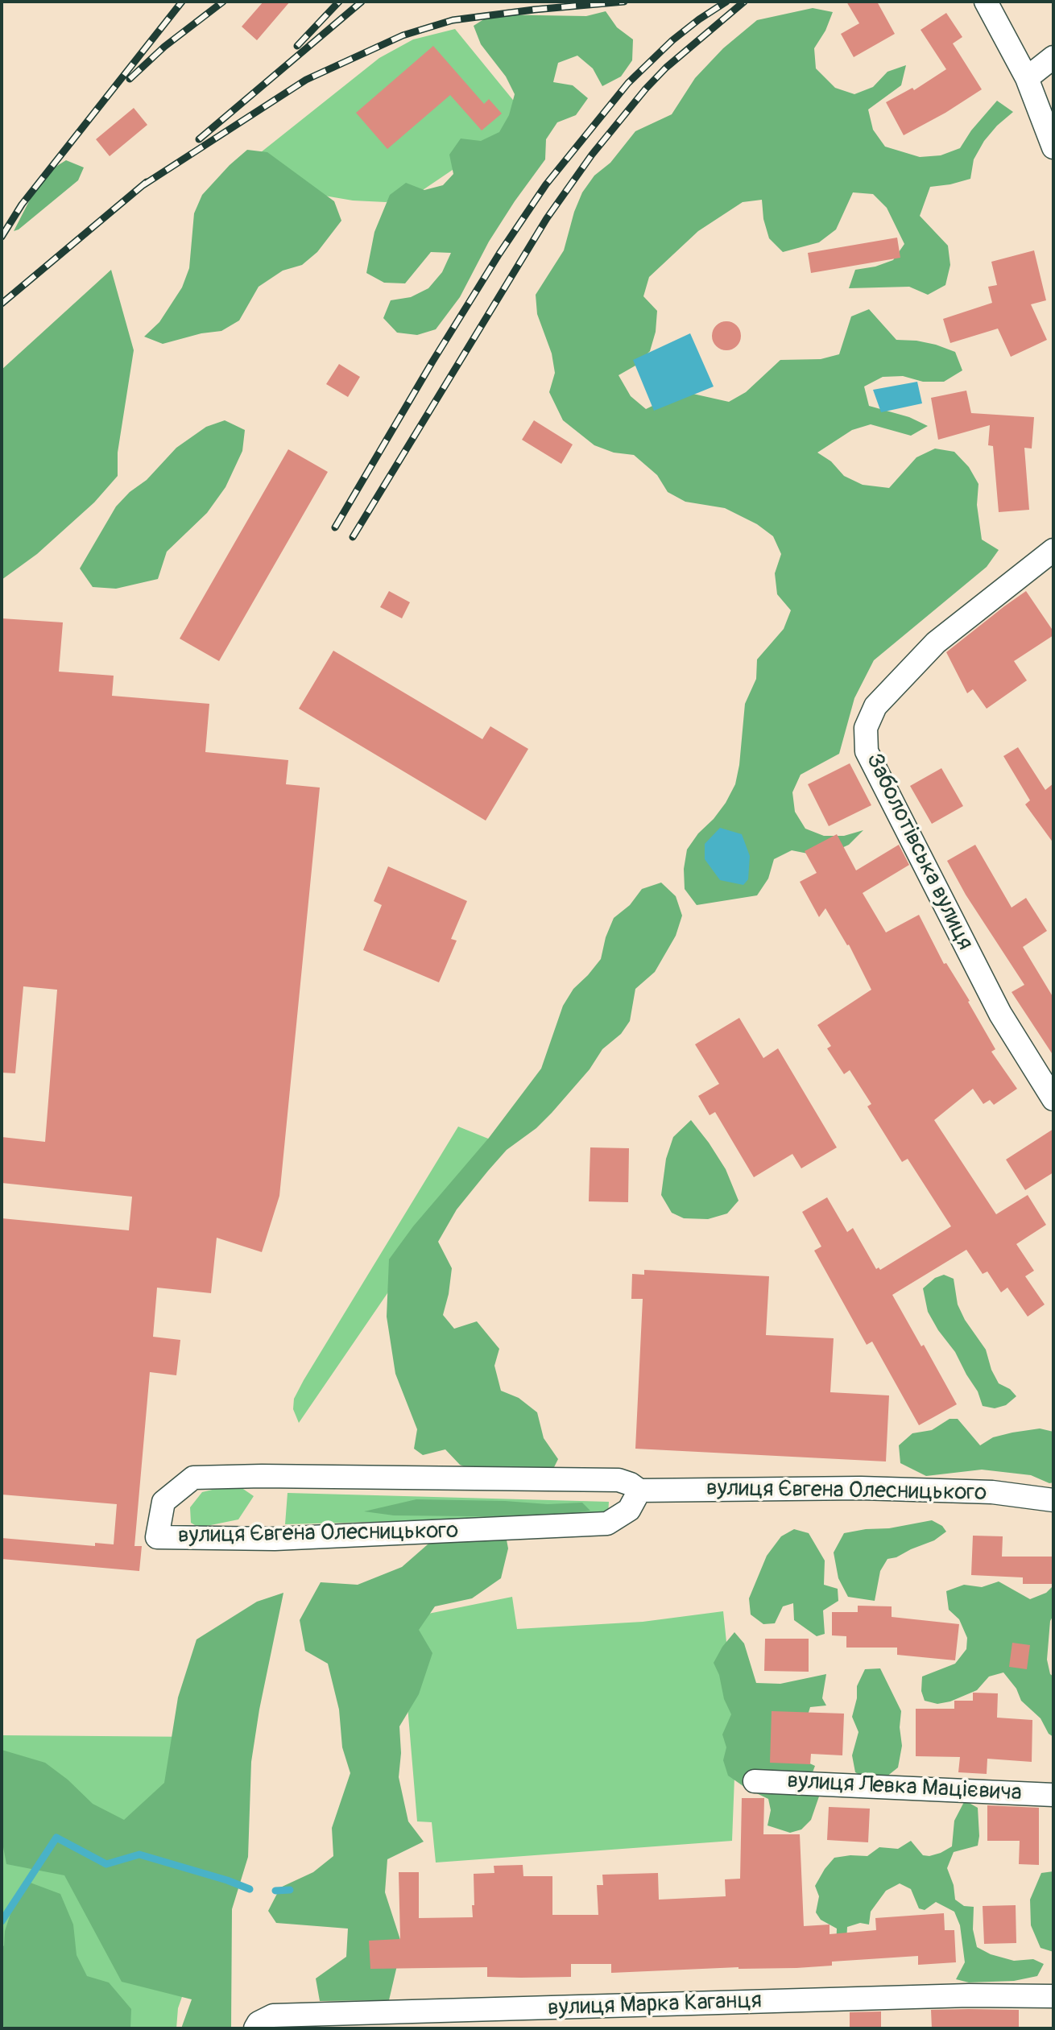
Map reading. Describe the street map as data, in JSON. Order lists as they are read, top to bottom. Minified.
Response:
{"streets":{"street":["Заболотівська вулиця","вулиця Євгена Олесницького","вулиця Левка Мацієвича","вулиця Марка Каганця"]}}
